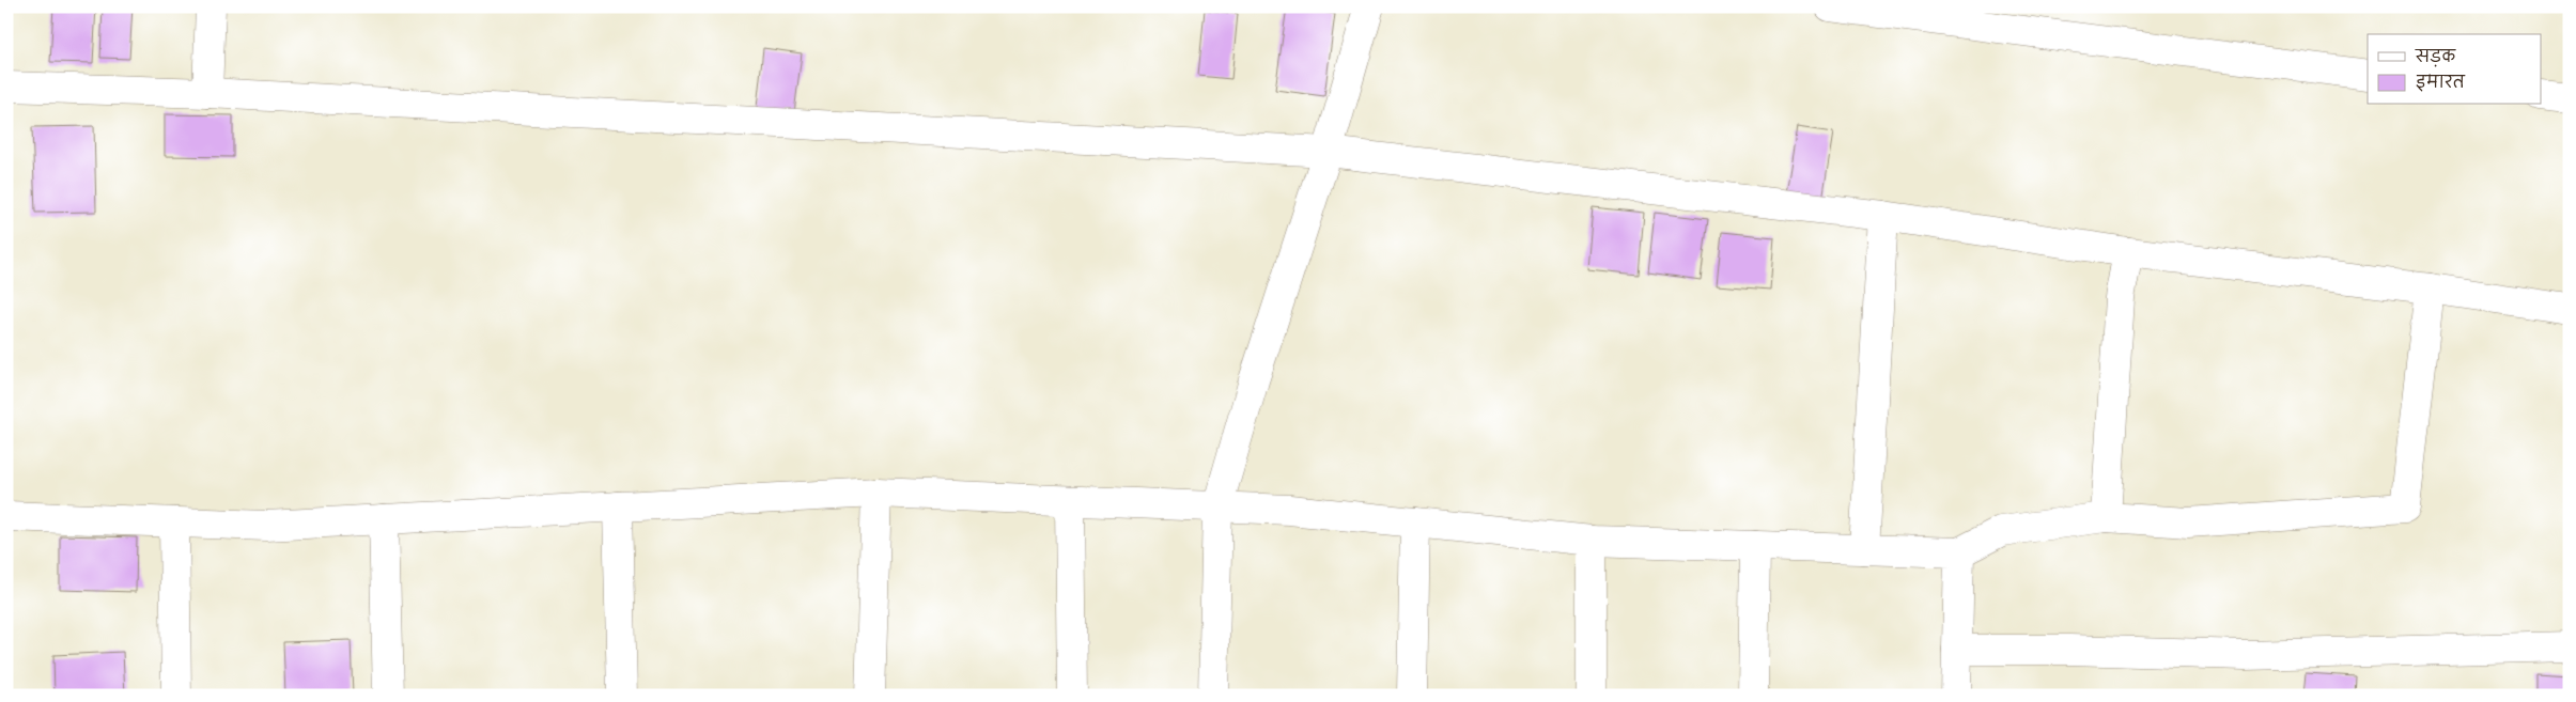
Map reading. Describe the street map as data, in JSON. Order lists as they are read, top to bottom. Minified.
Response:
{"legend":["सड़क","इमारत"]}
